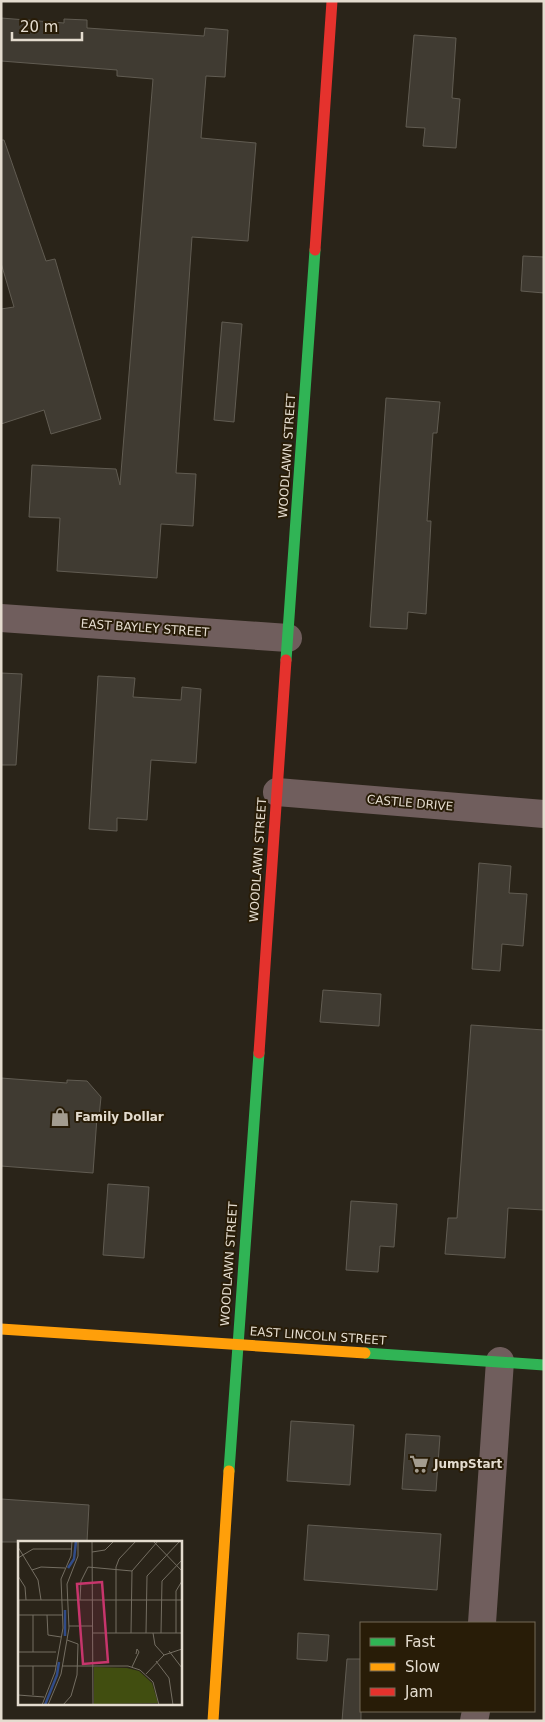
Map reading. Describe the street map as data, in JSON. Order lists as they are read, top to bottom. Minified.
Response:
{"streets":{"street":["WOODLAWN STREET","EAST BAYLEY STREET","CASTLE DRIVE","EAST LINCOLN STREET"]},"crossings":[["WOODLAWN STREET","EAST BAYLEY STREET"],["WOODLAWN STREET","CASTLE DRIVE"],["WOODLAWN STREET","EAST LINCOLN STREET"]],"places":{"shop":["Family Dollar"],"supermarket":["JumpStart"]},"legend":["Fast","Slow","Jam"],"scale_bar":"20 m"}
